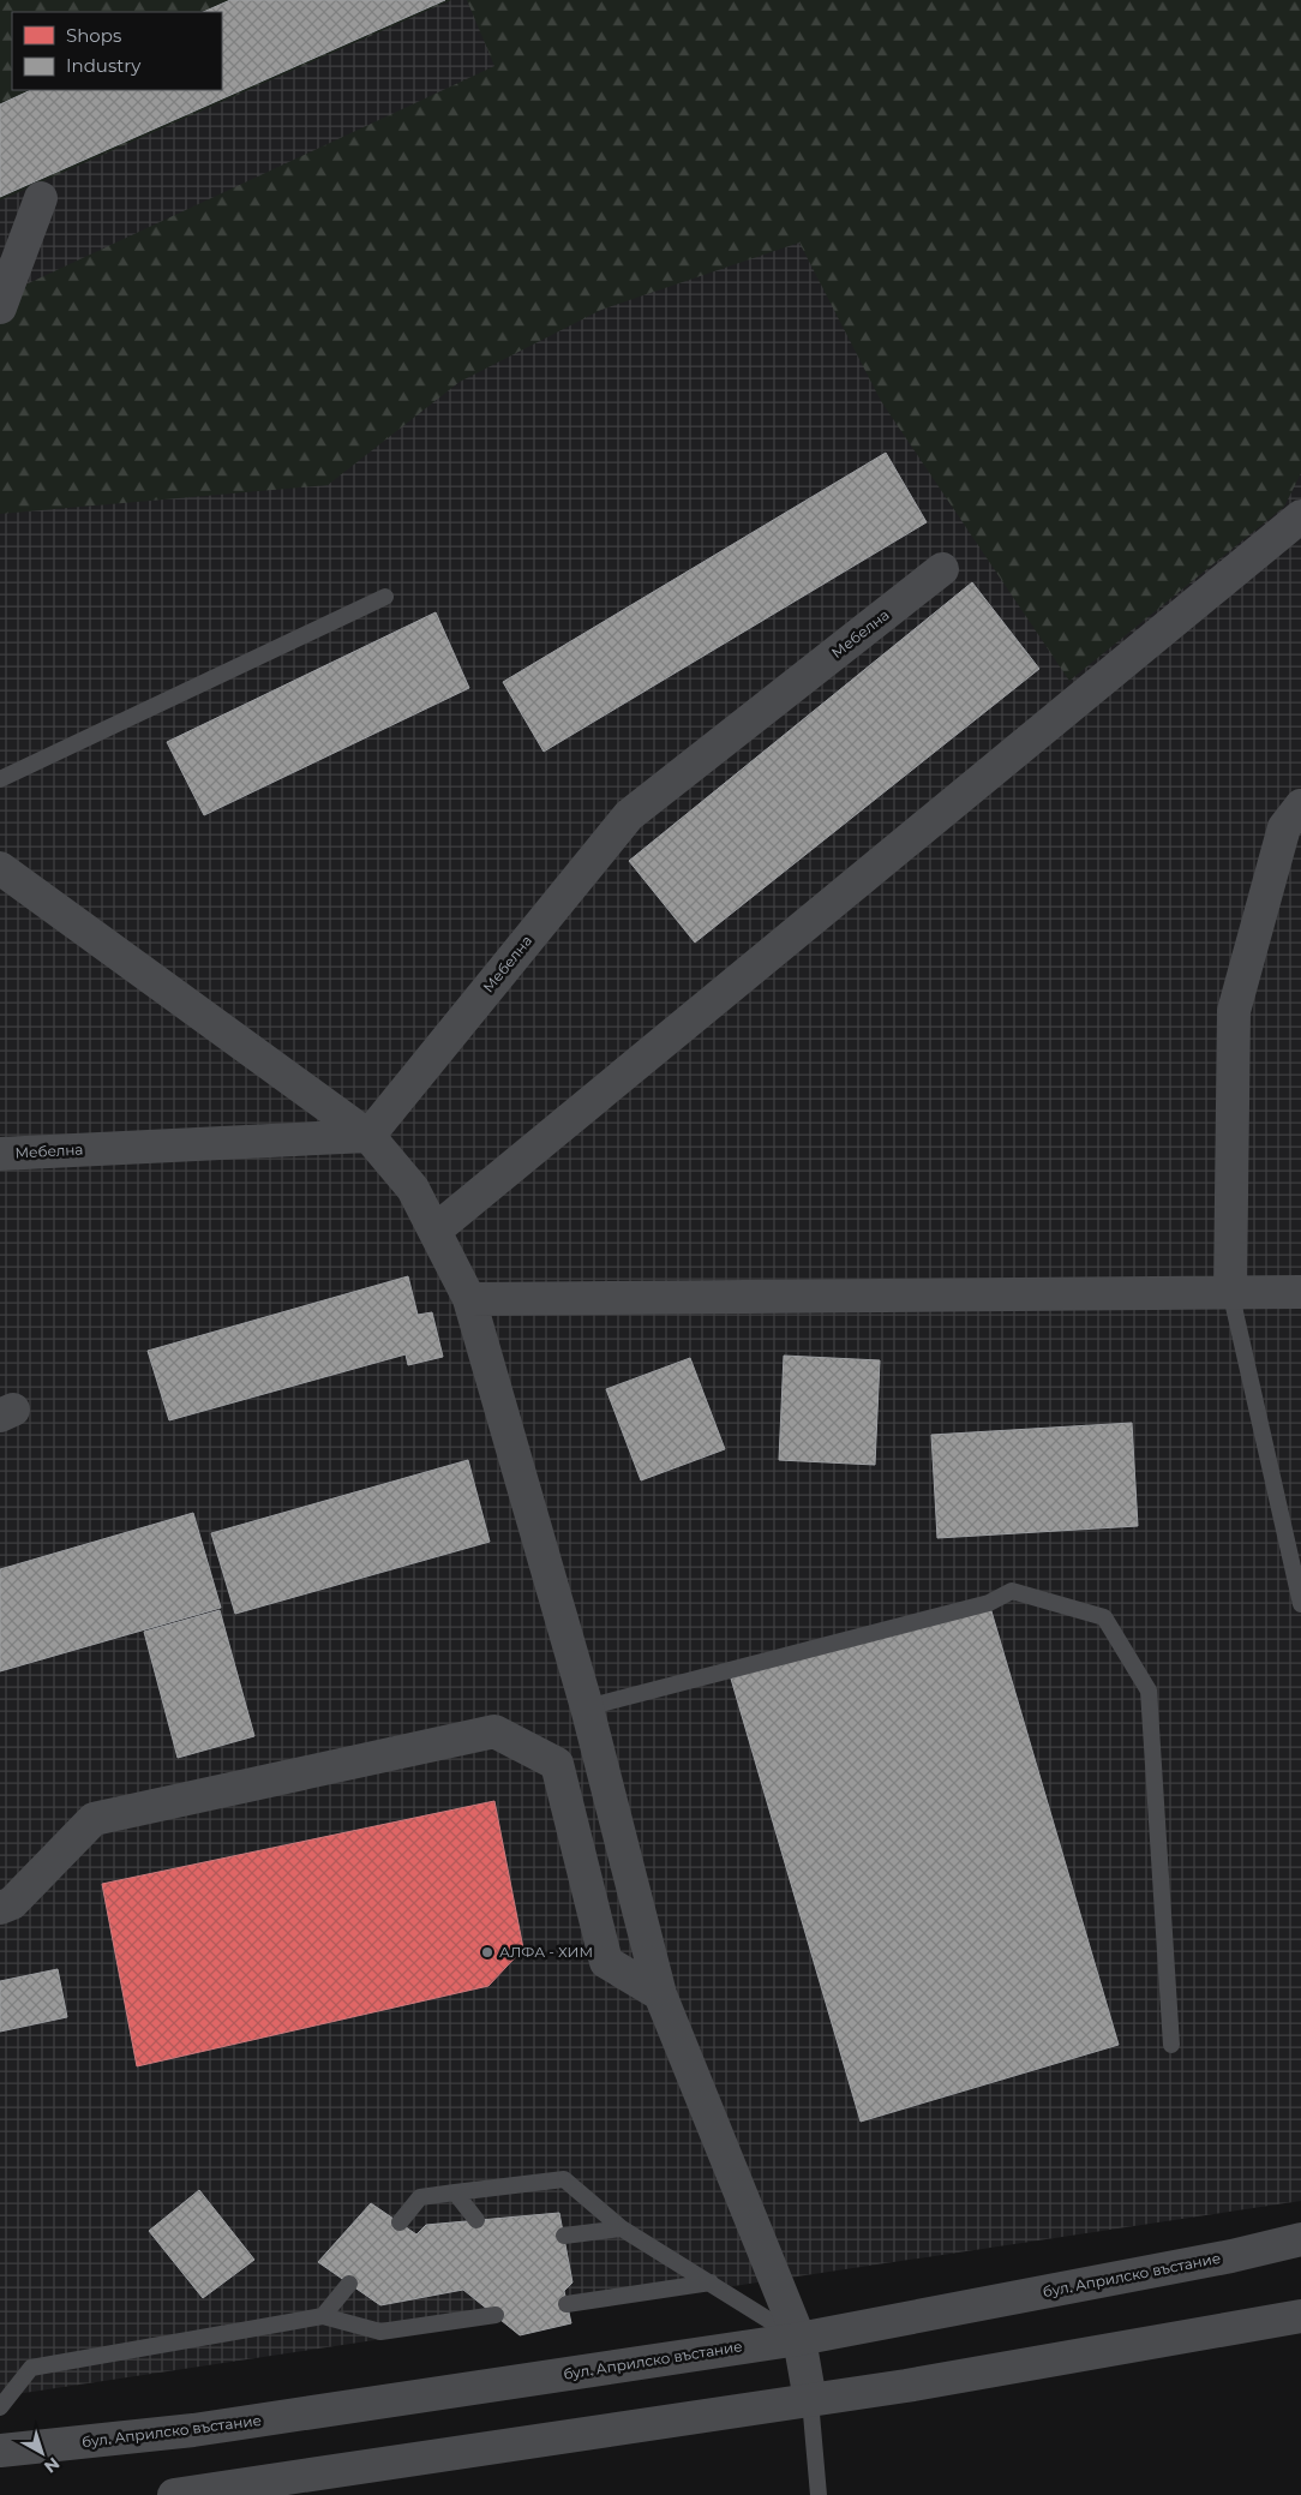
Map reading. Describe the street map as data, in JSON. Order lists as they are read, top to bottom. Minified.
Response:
{"streets":{"street":["Мебелна","бул. Априлско въстание"]},"places":["АЛФА - ХИМ"],"legend":["Shops","Industry"],"north":"bottom right"}
